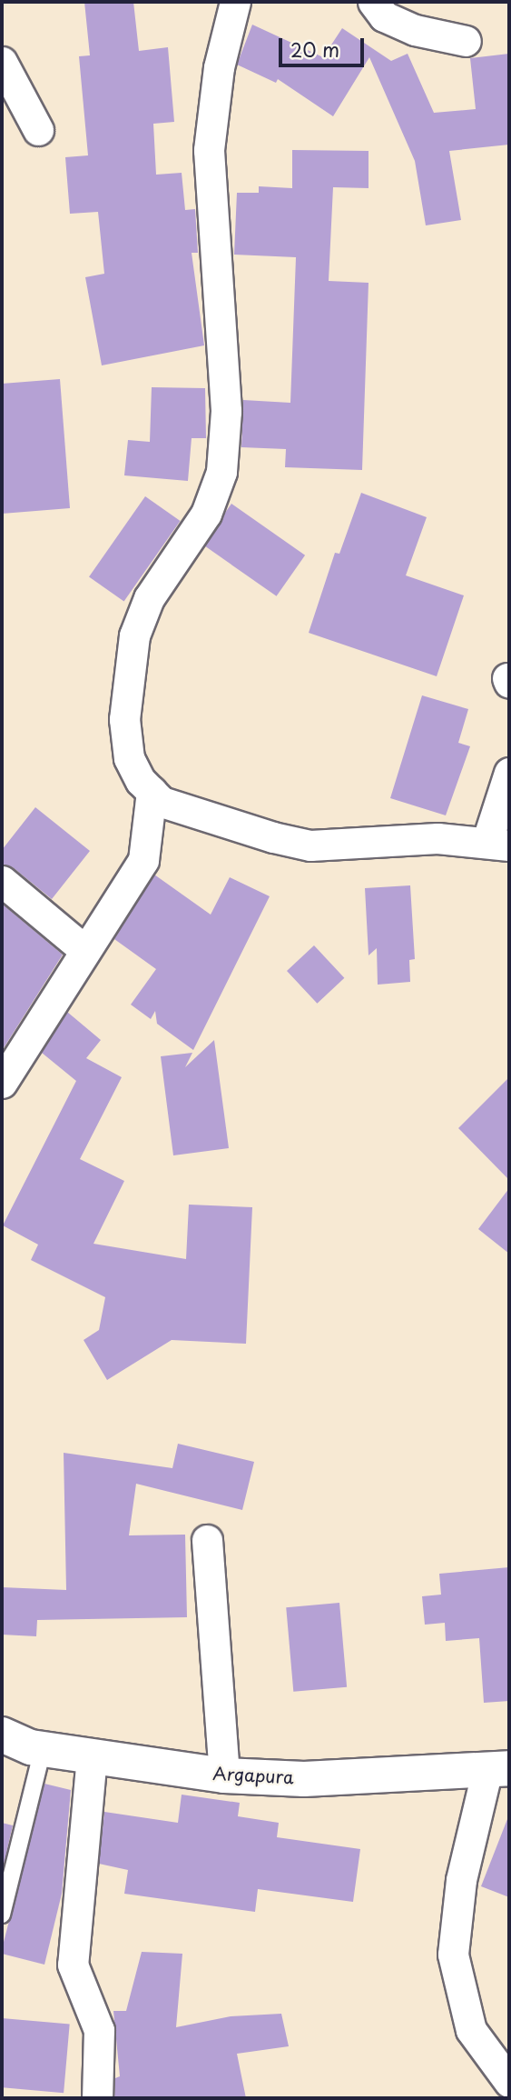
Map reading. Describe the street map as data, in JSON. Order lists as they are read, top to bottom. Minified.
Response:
{"streets":{"highway":["Argapura"]},"scale_bar":"20 m"}
